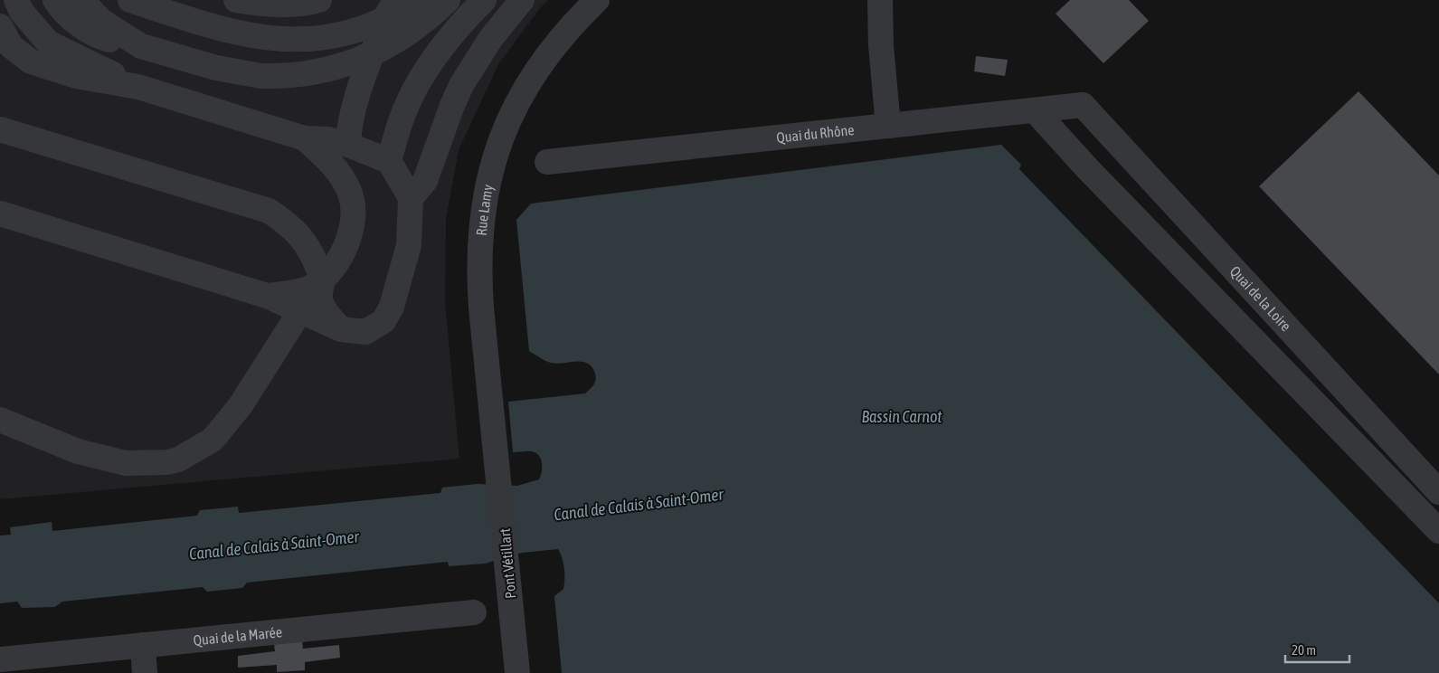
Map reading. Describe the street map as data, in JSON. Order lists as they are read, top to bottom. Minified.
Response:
{"streets":{"street":["Quai du Rhône","Rue Lamy","Quai de la Loire","Pont Vétillart","Quai de la Marée"]},"crossings":[["Quai du Rhône","Quai de la Loire"],["Rue Lamy","Pont Vétillart"]],"water":["Bassin Carnot","Canal de Calais à Saint-Omer"],"scale_bar":"20 m"}
